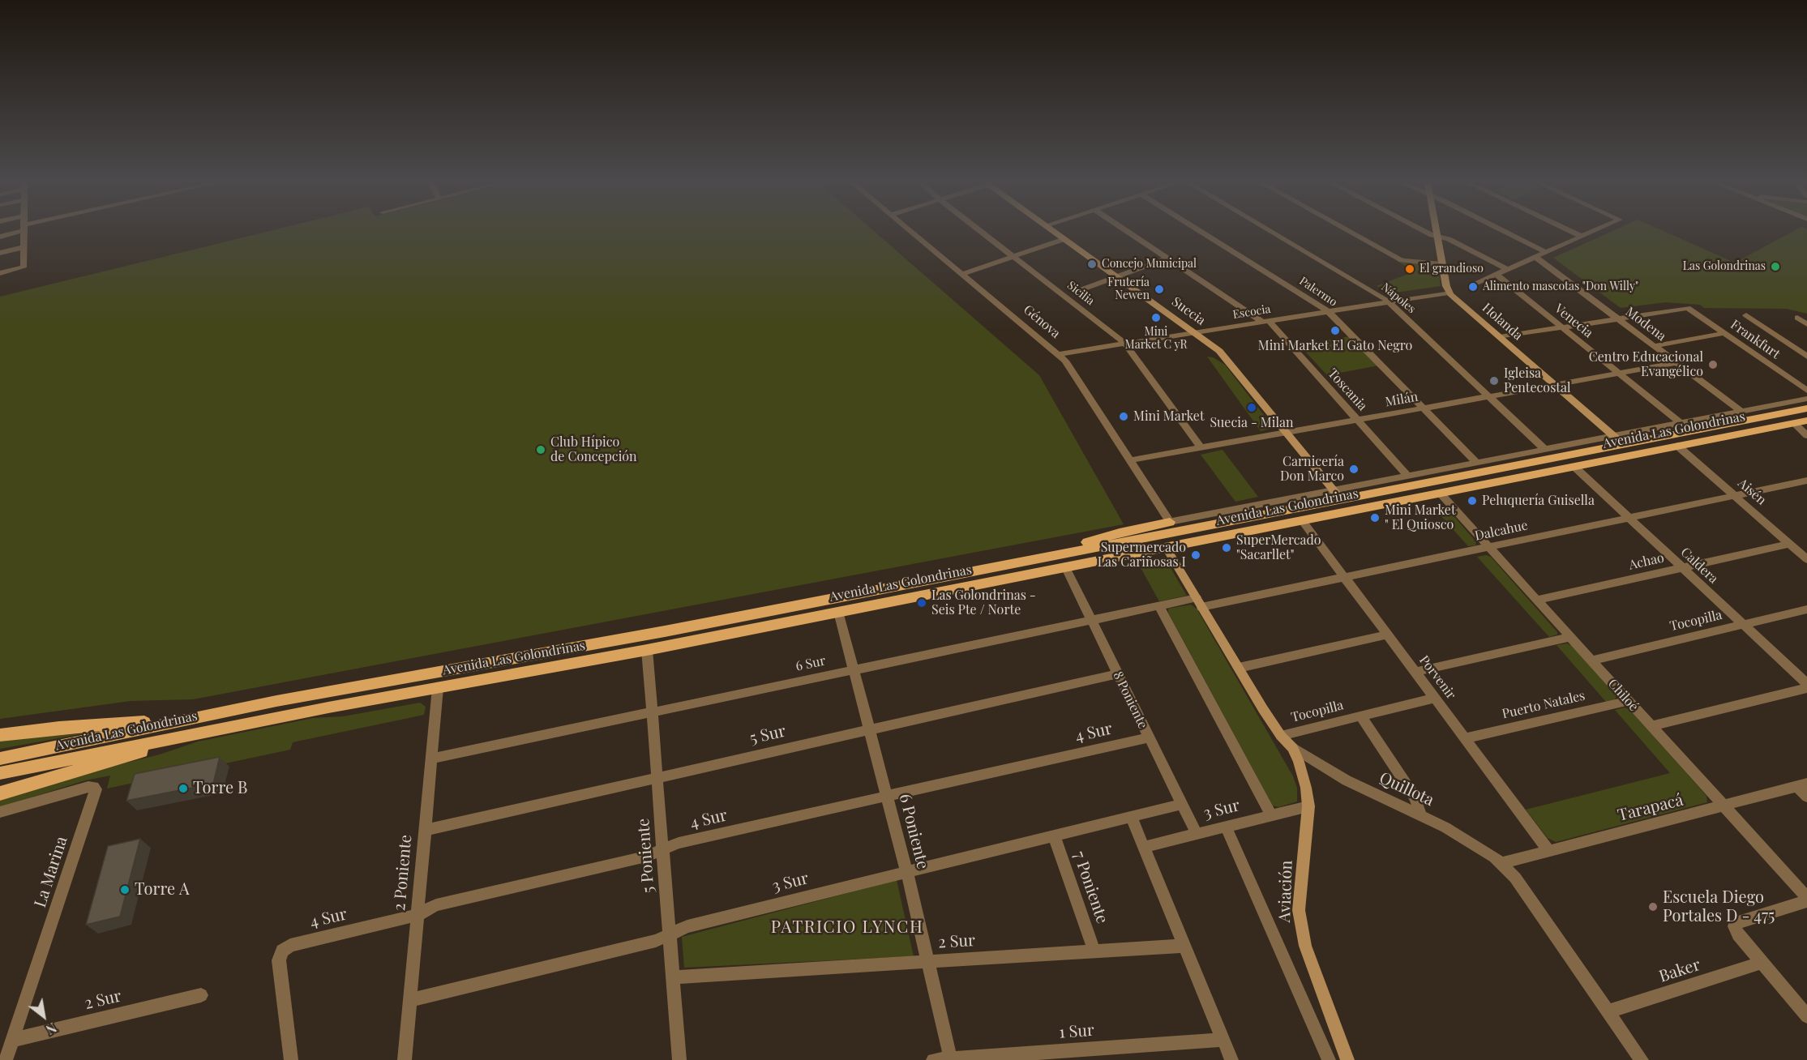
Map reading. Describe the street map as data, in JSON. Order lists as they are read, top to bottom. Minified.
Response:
{"streets":{"main road":["Avenida Las Golondrinas"],"street":["Palermo","Sicilia","Nápoles","Suecia","Escocia","Venecia","Génova","Holanda","Modena","Frankfurt","Toscania","Milán","Aisén","Dalcahue","Achao","Caldera","Tocopilla","6 Sur","Porvenir","Chiloé","8 Poniente","Puerto Natales","4 Sur","5 Sur","Quillota","Tarapacá","3 Sur","6 Poniente","5 Poniente","La Marina","2 Poniente","7 Poniente","Aviación","2 Sur","Baker","1 Sur"]},"crossings":[["Palermo","Escocia"],["Palermo","Milán"],["Palermo","Avenida Las Golondrinas"],["Sicilia","Escocia"],["Sicilia","Milán"],["Nápoles","Escocia"],["Nápoles","Milán"],["Nápoles","Avenida Las Golondrinas"],["Suecia","Escocia"],["Suecia","Milán"],["Suecia","Avenida Las Golondrinas"],["Escocia","Génova"],["Escocia","Holanda"],["Escocia","Toscania"],["Venecia","Milán"],["Venecia","Avenida Las Golondrinas"],["Génova","Milán"],["Génova","Avenida Las Golondrinas"],["Holanda","Milán"],["Holanda","Avenida Las Golondrinas"],["Modena","Frankfurt"],["Modena","Milán"],["Modena","Avenida Las Golondrinas"],["Toscania","Milán"],["Toscania","Avenida Las Golondrinas"],["Avenida Las Golondrinas","Aisén"],["Avenida Las Golondrinas","Caldera"],["Avenida Las Golondrinas","Porvenir"],["Avenida Las Golondrinas","Chiloé"],["Avenida Las Golondrinas","8 Poniente"],["Avenida Las Golondrinas","Quillota"],["Avenida Las Golondrinas","6 Poniente"],["Avenida Las Golondrinas","5 Poniente"],["Avenida Las Golondrinas","2 Poniente"],["Aisén","Dalcahue"],["Aisén","Achao"],["Dalcahue","Caldera"],["Dalcahue","6 Sur"],["Dalcahue","Porvenir"],["Dalcahue","Chiloé"],["Dalcahue","Quillota"],["Achao","Caldera"],["Achao","Chiloé"],["Caldera","Tocopilla"],["Tocopilla","Porvenir"],["Tocopilla","Chiloé"],["Tocopilla","Quillota"],["6 Sur","8 Poniente"],["6 Sur","Quillota"],["6 Sur","6 Poniente"],["6 Sur","5 Poniente"],["6 Sur","2 Poniente"],["Porvenir","Puerto Natales"],["Porvenir","Tarapacá"],["Chiloé","Puerto Natales"],["Chiloé","Tarapacá"],["8 Poniente","4 Sur"],["8 Poniente","5 Sur"],["8 Poniente","3 Sur"],["4 Sur","6 Poniente"],["4 Sur","5 Poniente"],["4 Sur","2 Poniente"],["5 Sur","6 Poniente"],["5 Sur","5 Poniente"],["5 Sur","2 Poniente"],["Quillota","Tarapacá"],["Quillota","Aviación"],["Quillota","Baker"],["3 Sur","6 Poniente"],["3 Sur","5 Poniente"],["3 Sur","2 Poniente"],["3 Sur","7 Poniente"],["3 Sur","Aviación"],["6 Poniente","2 Sur"],["6 Poniente","1 Sur"],["5 Poniente","2 Sur"],["La Marina","2 Sur"],["7 Poniente","2 Sur"]],"districts":["PATRICIO LYNCH"],"places":["Concejo Municipal","Las Golondrinas","El grandioso","Alimento mascotas \"Don Willy\"","Frutería Newen","Mini Market C yR","Mini Market El Gato Negro","Centro Educacional Evangélico","Igleisa Pentecostal","Suecia - Milan","Mini Market","Club Hípico de Concepción","Carnicería Don Marco","Peluquería Guisella","Mini Market \" El Quiosco","SuperMercado \"Sacarllet\"","Supermercado Las Cariñosas I","Las Golondrinas - Seis Pte / Norte","Torre B","Torre A","Escuela Diego Portales D - 475"],"north":"bottom right"}
